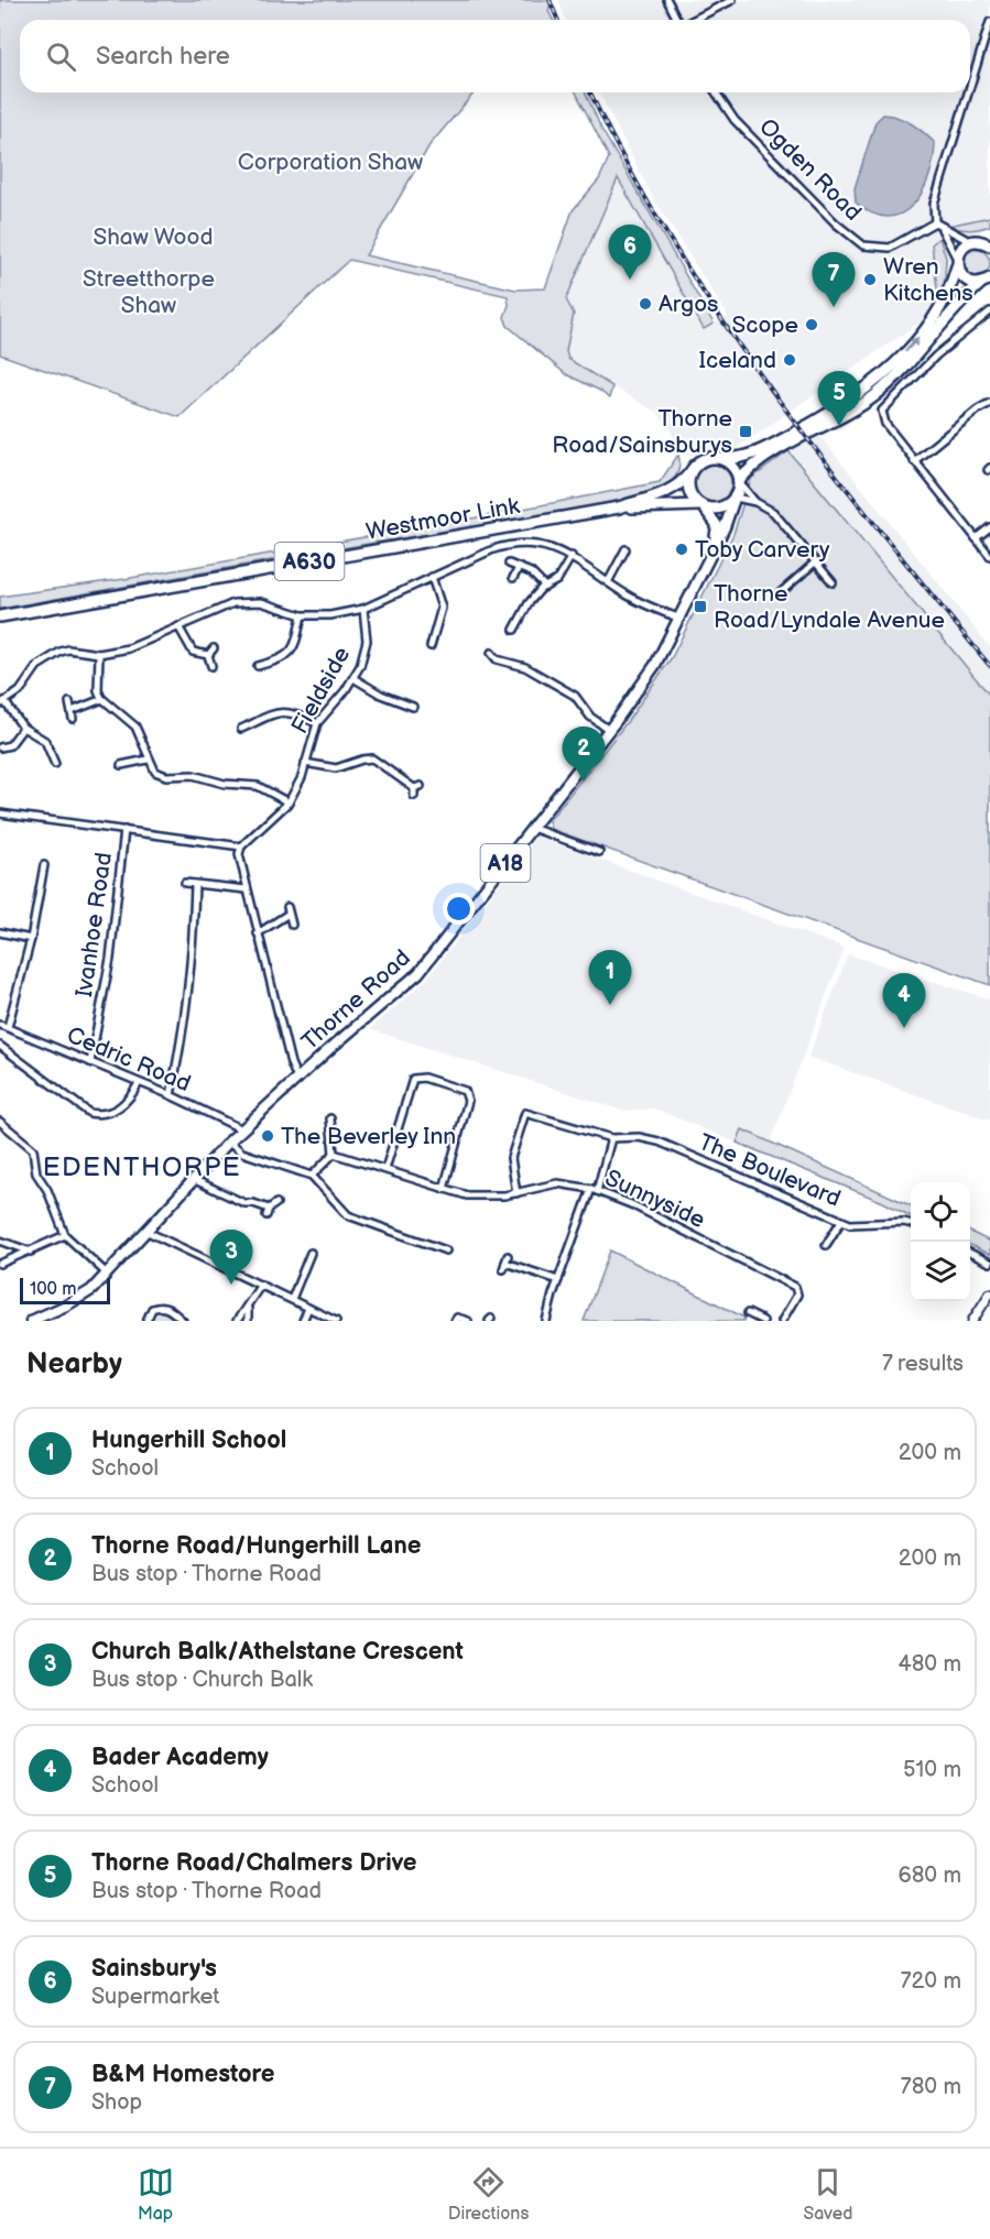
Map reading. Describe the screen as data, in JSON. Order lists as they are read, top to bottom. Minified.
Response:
{"streets":{"highway":["Westmoor Link","A630","A18"],"main road":["Thorne Road"],"street":["Ogden Road","Fieldside","Ivanhoe Road","Cedric Road","The Boulevard","Sunnyside"]},"crossings":[["Westmoor Link","A18"],["A18","Thorne Road"],["Ivanhoe Road","Cedric Road"],["Thorne Road","Cedric Road"],["The Boulevard","Sunnyside"]],"districts":["EDENTHORPE"],"parks":["Corporation Shaw","Shaw Wood","Streetthorpe Shaw"],"places":{"other":["Wren Kitchens","Argos","Scope","Iceland","Toby Carvery","The Beverley Inn"],"transit":["Thorne Road/Sainsburys","Thorne Road/Lyndale Avenue"]},"scale_bar":"100 m","page":{"search":"Search here","pins":["6","7","5","2","1","4","3"],"scale":"100 m","heading":["Nearby","7 results"],"list":[{"mark":"1","name":"Hungerhill School","note":"School","value":"200 m"},{"mark":"2","name":"Thorne Road/Hungerhill Lane","note":"Bus stop · Thorne Road","value":"200 m"},{"mark":"3","name":"Church Balk/Athelstane Crescent","note":"Bus stop · Church Balk","value":"480 m"},{"mark":"4","name":"Bader Academy","note":"School","value":"510 m"},{"mark":"5","name":"Thorne Road/Chalmers Drive","note":"Bus stop · Thorne Road","value":"680 m"},{"mark":"6","name":"Sainsbury's","note":"Supermarket","value":"720 m"},{"mark":"7","name":"B&M Homestore","note":"Shop","value":"780 m"}],"nav":["Map","Directions","Saved"]}}
